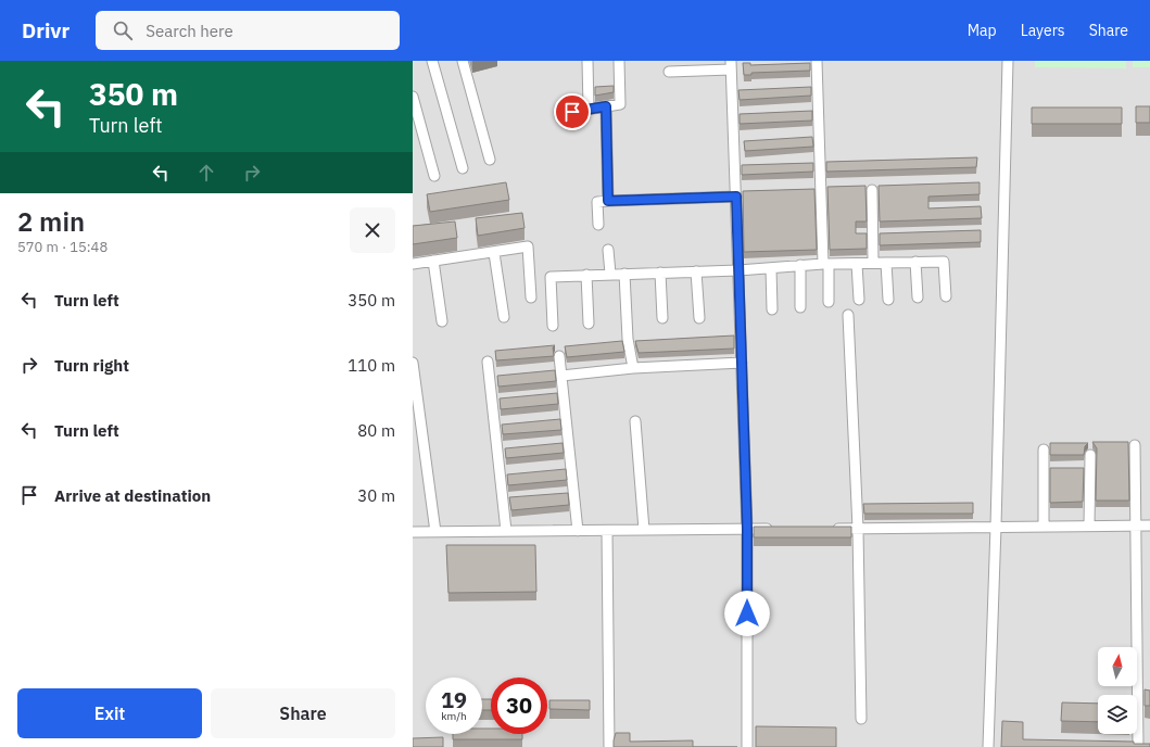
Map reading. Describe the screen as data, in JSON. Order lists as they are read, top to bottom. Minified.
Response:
{"north":"top","page":{"header":"Drivr","search":"Search here","nav":["Map","Layers","Share"],"turn":["350 m","Turn left"],"heading":["2 min","570 m · 15:48"],"list":[{"name":"Turn left","value":"350 m"},{"name":"Turn right","value":"110 m"},{"name":"Turn left","value":"80 m"},{"name":"Arrive at destination","value":"30 m"}],"speed":"19 km/h","limit":"30","buttons":["Exit","Share"]}}
